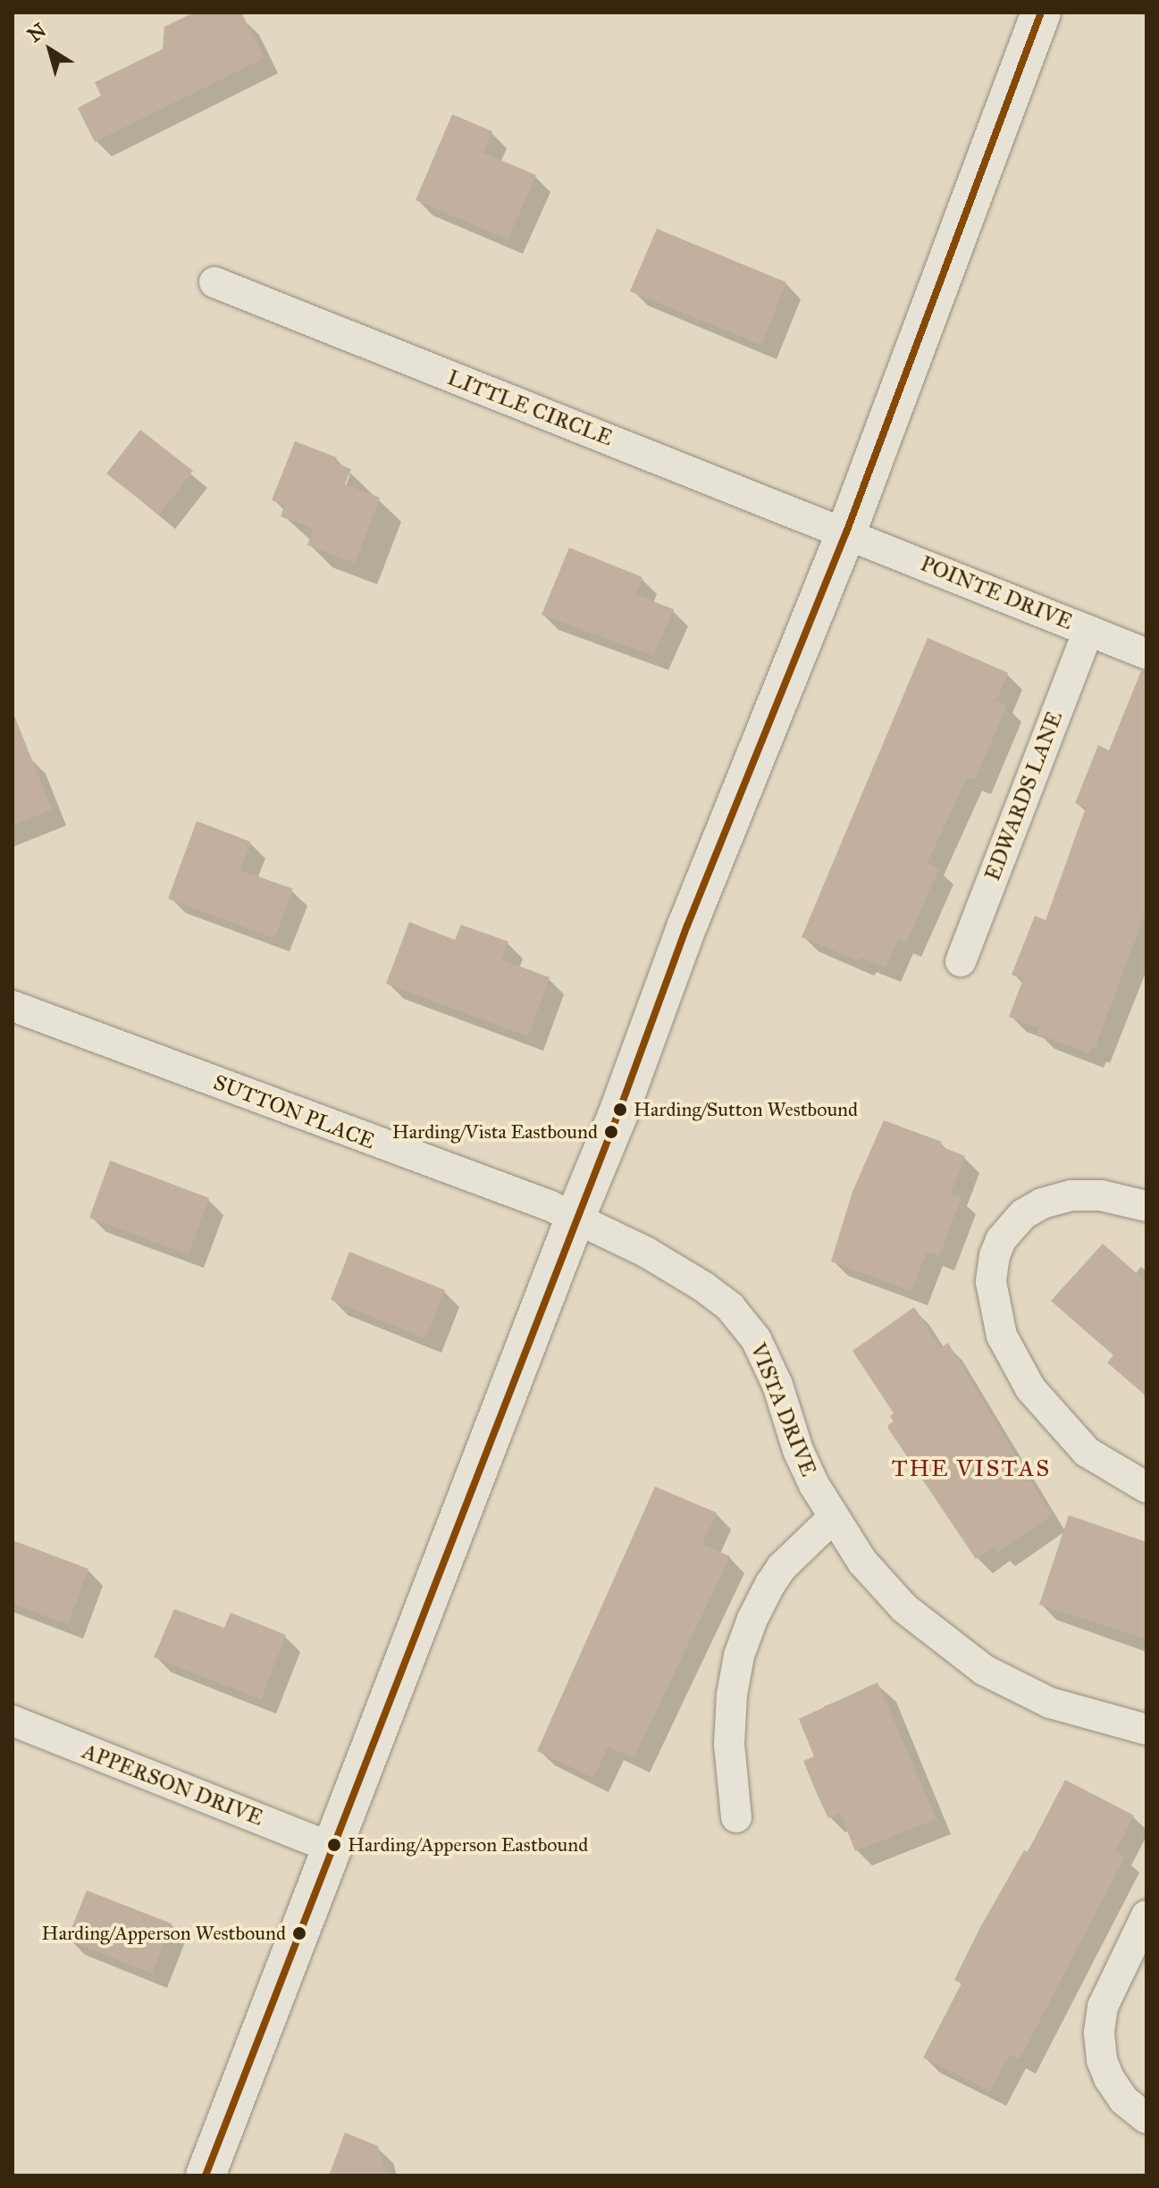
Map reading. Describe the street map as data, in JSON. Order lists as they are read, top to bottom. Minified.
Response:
{"streets":{"street":["LITTLE CIRCLE","POINTE DRIVE","EDWARDS LANE","SUTTON PLACE","VISTA DRIVE","APPERSON DRIVE"]},"crossings":[["LITTLE CIRCLE","POINTE DRIVE"],["POINTE DRIVE","EDWARDS LANE"],["SUTTON PLACE","VISTA DRIVE"]],"districts":["THE VISTAS"],"places":["Harding/Sutton Westbound","Harding/Vista Eastbound","Harding/Apperson Eastbound","Harding/Apperson Westbound"],"north":"top left"}
